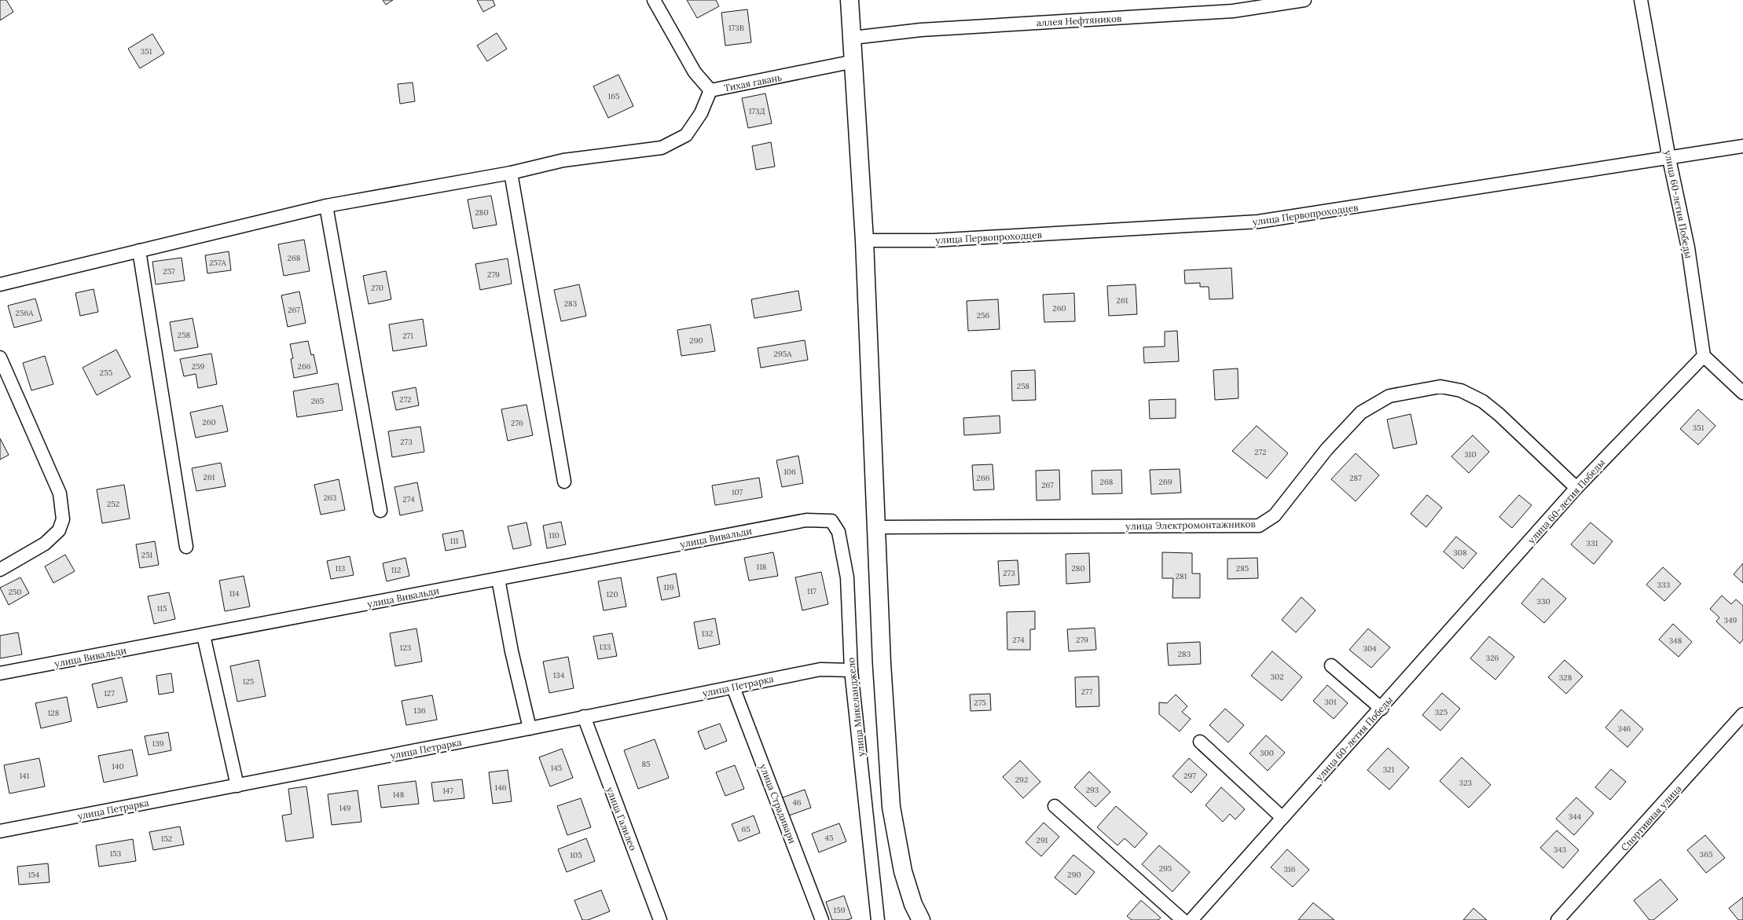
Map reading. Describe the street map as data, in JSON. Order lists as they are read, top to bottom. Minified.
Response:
{"streets":{"street":["аллея Нефтяников","Тихая гавань","улица 60-летия Победы","улица Первопроходцев","улица Электромонтажников","улица Вивальди","улица Петрарка","улица Микеланджело","улица Страдивари","Спортивная улица","улица Галилео"]},"crossings":[["улица 60-летия Победы","улица Первопроходцев"],["улица 60-летия Победы","улица Электромонтажников"],["улица Вивальди","улица Микеланджело"],["улица Петрарка","улица Микеланджело"],["улица Петрарка","улица Страдивари"],["улица Петрарка","улица Галилео"]],"house_numbers":["173В","351","165","173Д","280","268","257А","257","279","270","261","283","260","267","256А","256","258","271","290","295А","259","266","255","258","272","265","260","276","351","273","272","310","106","261","266","287","268","269","267","107","263","274","252","110","111","331","308","251","118","113","280","285","112","273","281","333","119","117","250","114","120","330","115","349","132","274","279","348","133","123","304","283","326","134","302","328","125","277","127","301","275","136","325","128","346","139","300","85","140","145","321","141","297","292","323","146","293","147","148","46","149","344","65","45","152","291","343","153","365","105","295","316","154","290","159"]}
